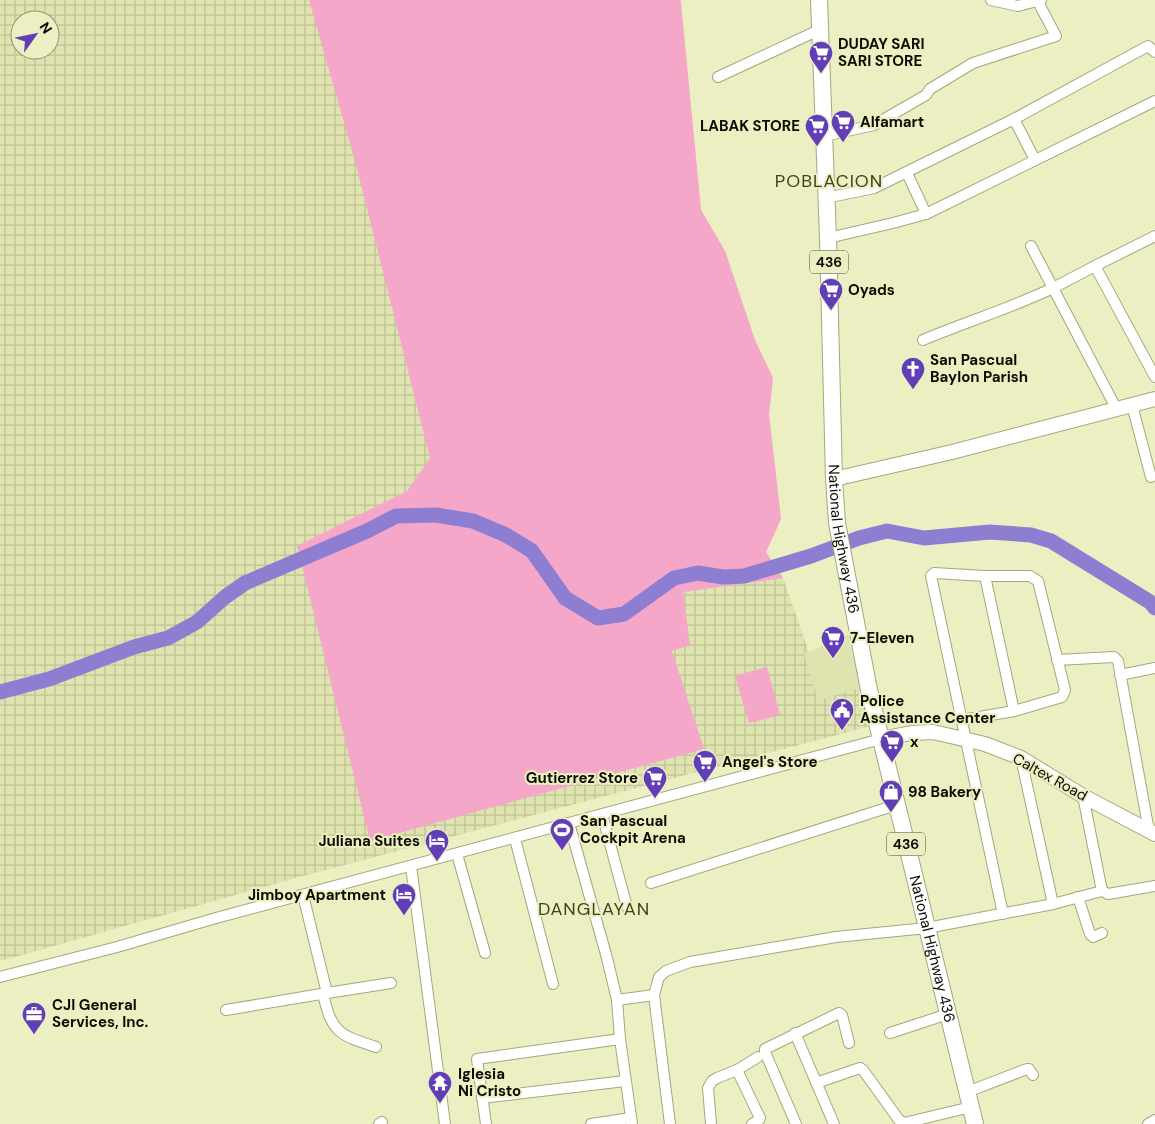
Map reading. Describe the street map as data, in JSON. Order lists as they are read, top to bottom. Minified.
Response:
{"streets":{"main road":["436","National Highway 436"],"street":["Caltex Road"]},"crossings":[["National Highway 436","Caltex Road"]],"districts":["POBLACION","DANGLAYAN"],"places":{"supermarket":["DUDAY SARI SARI STORE","Alfamart","LABAK STORE","Oyads","7-Eleven","x","Angel's Store","Gutierrez Store"],"church":["San Pascual Baylon Parish"],"public building":["Police Assistance Center"],"shop":["98 Bakery"],"sports":["San Pascual Cockpit Arena"],"hotel":["Juliana Suites","Jimboy Apartment"],"office":["CJI General Services, Inc."],"temple":["Iglesia Ni Cristo"]},"north":"top right"}
